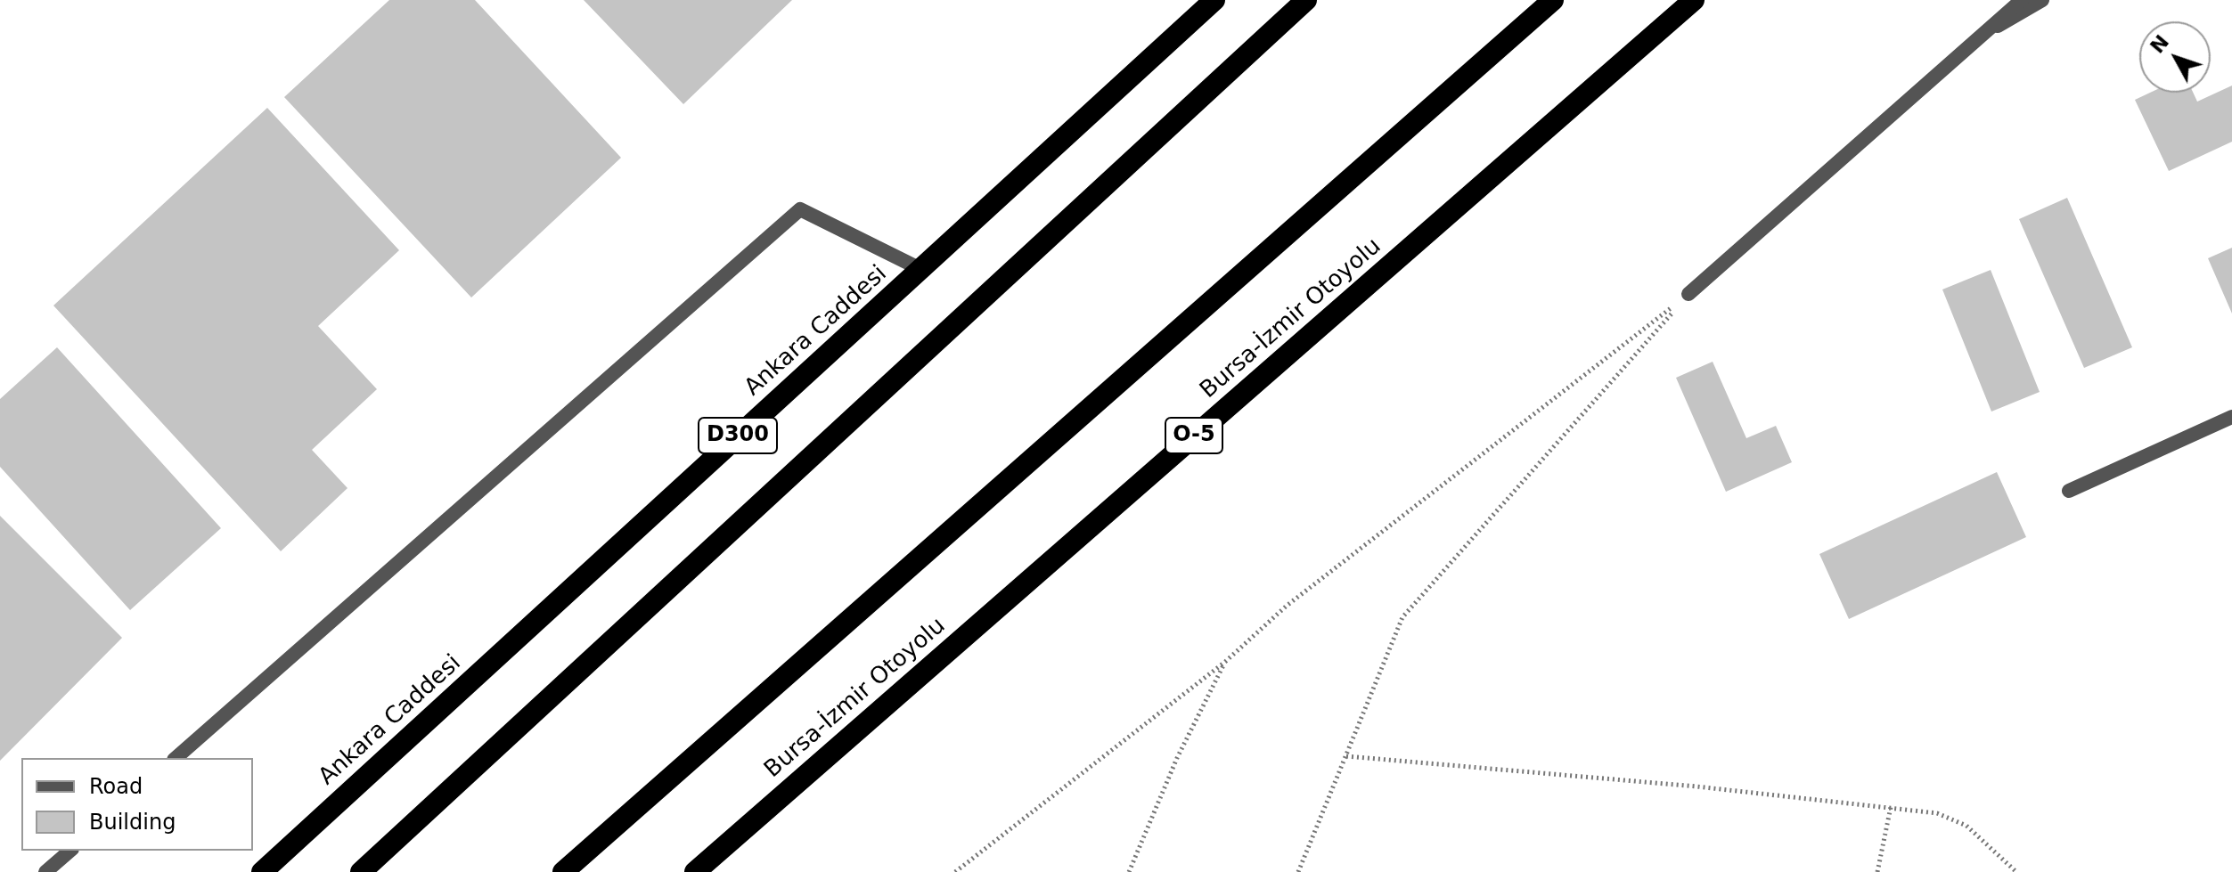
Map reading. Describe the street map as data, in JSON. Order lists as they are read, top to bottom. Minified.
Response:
{"streets":{"highway":["Bursa-İzmir Otoyolu","Ankara Caddesi","D300","O-5"]},"legend":["Road","Building"],"north":"top left"}
